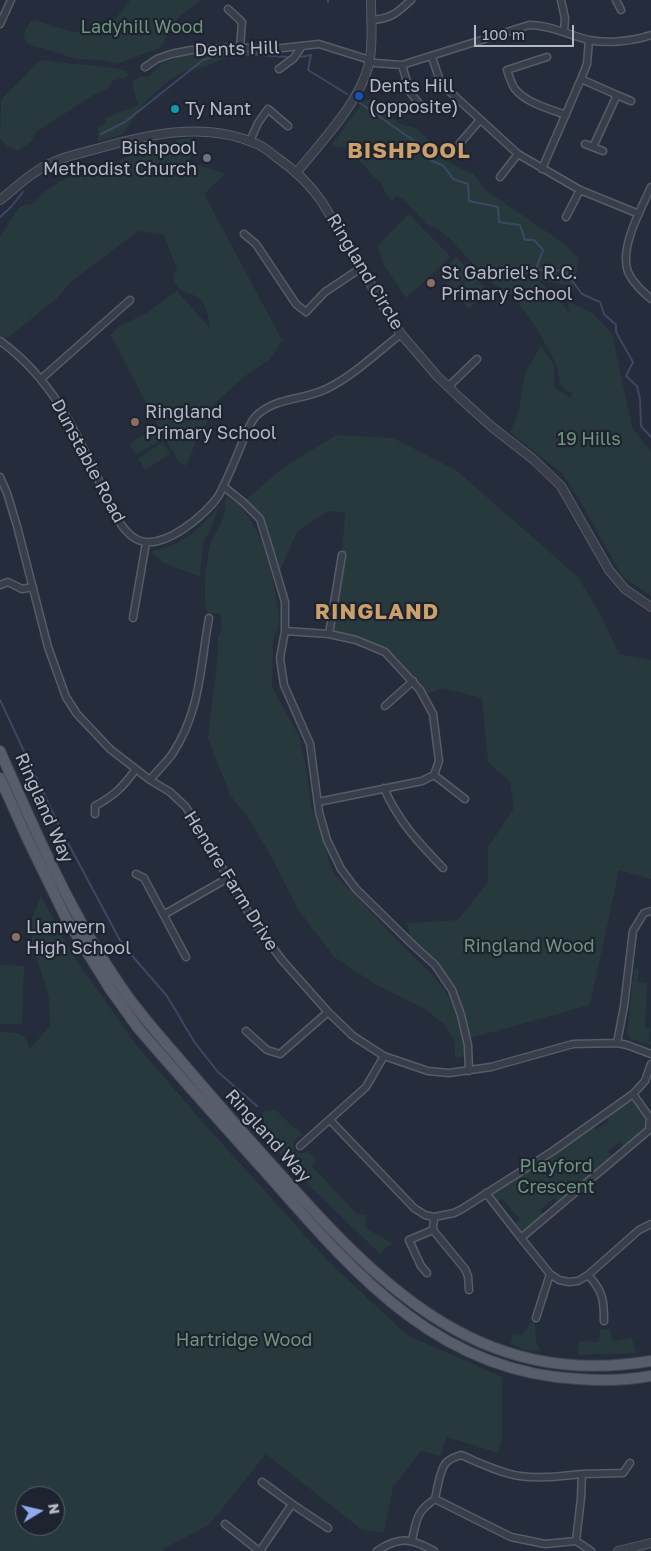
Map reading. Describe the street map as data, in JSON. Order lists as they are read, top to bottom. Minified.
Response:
{"streets":{"main road":["Ringland Way"],"street":["Dents Hill","Ringland Circle","Dunstable Road","Hendre Farm Drive"]},"districts":["BISHPOOL","RINGLAND"],"parks":["Ladyhill Wood","19 Hills","Ringland Wood","Playford Crescent","Hartridge Wood"],"places":["Dents Hill (opposite)","Ty Nant","Bishpool Methodist Church","St Gabriel's R.C. Primary School","Ringland Primary School","Llanwern High School"],"scale_bar":"100 m","north":"right"}
